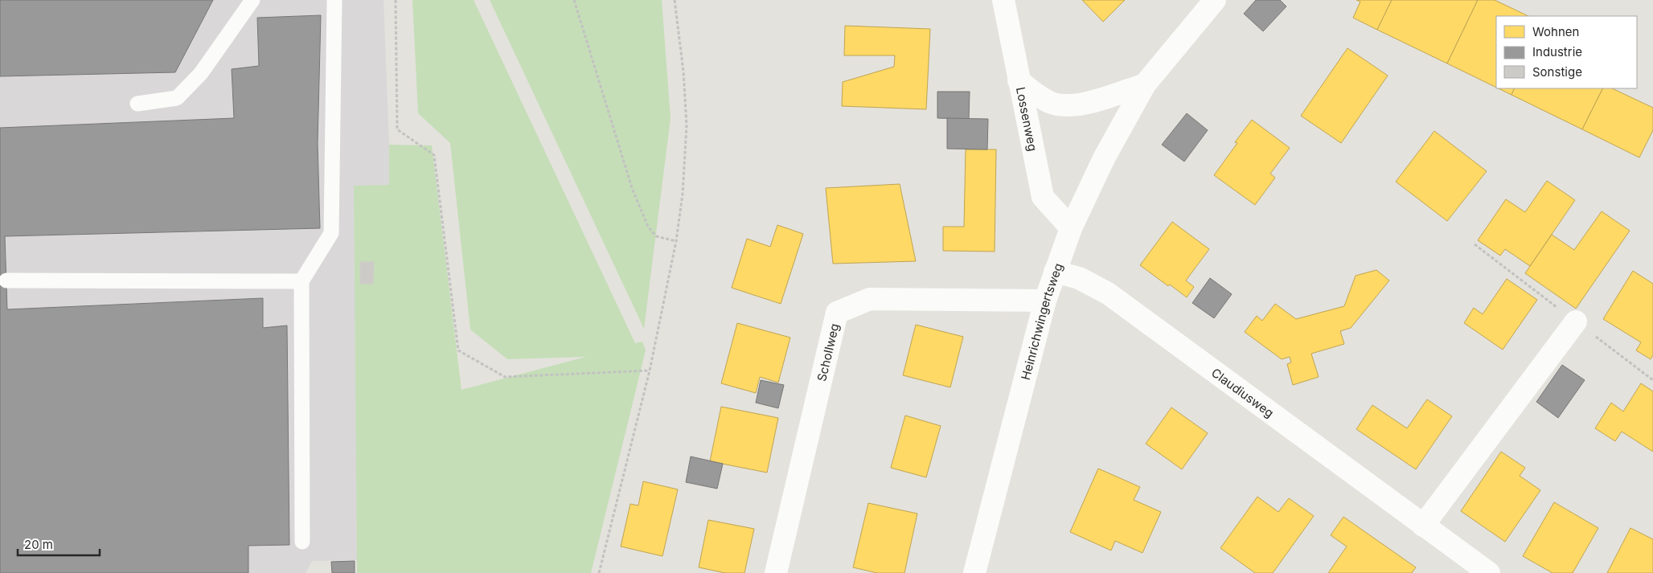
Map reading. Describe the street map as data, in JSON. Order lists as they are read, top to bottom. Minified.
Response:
{"streets":{"street":["Lossenweg","Heinrichwingertsweg","Schollweg","Claudiusweg"]},"crossings":[["Lossenweg","Heinrichwingertsweg"],["Heinrichwingertsweg","Schollweg"],["Heinrichwingertsweg","Claudiusweg"]],"legend":["Wohnen","Industrie","Sonstige"],"scale_bar":"20 m"}
